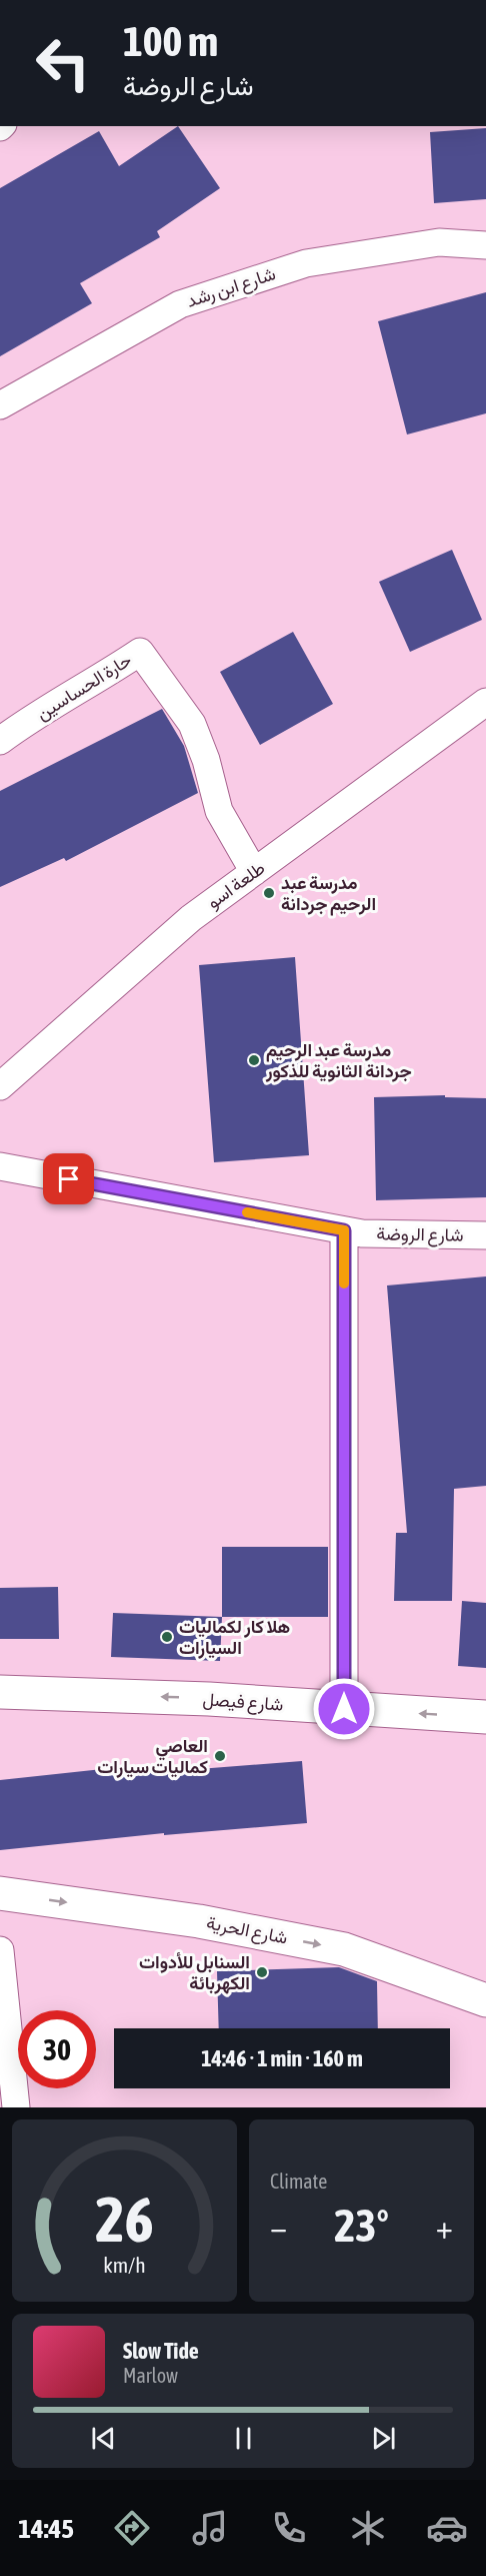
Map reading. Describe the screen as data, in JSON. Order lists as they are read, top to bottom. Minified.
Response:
{"streets":{"main road":["شارع فيصل","شارع الحرية"],"street":["شارع ابن رشد","حارة الحساسين","طلعة اسو","شارع الروضة"]},"crossings":[["حارة الحساسين","طلعة اسو"]],"one_way":["شارع فيصل","شارع الحرية"],"places":["مدرسة عبد الرحيم جردانة","مدرسة عبد الرحيم جردانة الثانوية للذكور","هلا كار لكماليات السيارات","العاصي كماليات سيارات","السنابل للأدوات الكهربائة"],"page":{"turn":["100 m","شارع الروضة"],"limit":"30","trip":"14:46 · 1 min · 160 m","tile":"Climate","heat":["−","23°","+"],"song":["Slow Tide","Marlow"],"tabs":"14:45","gauge":["26","km/h"]}}
